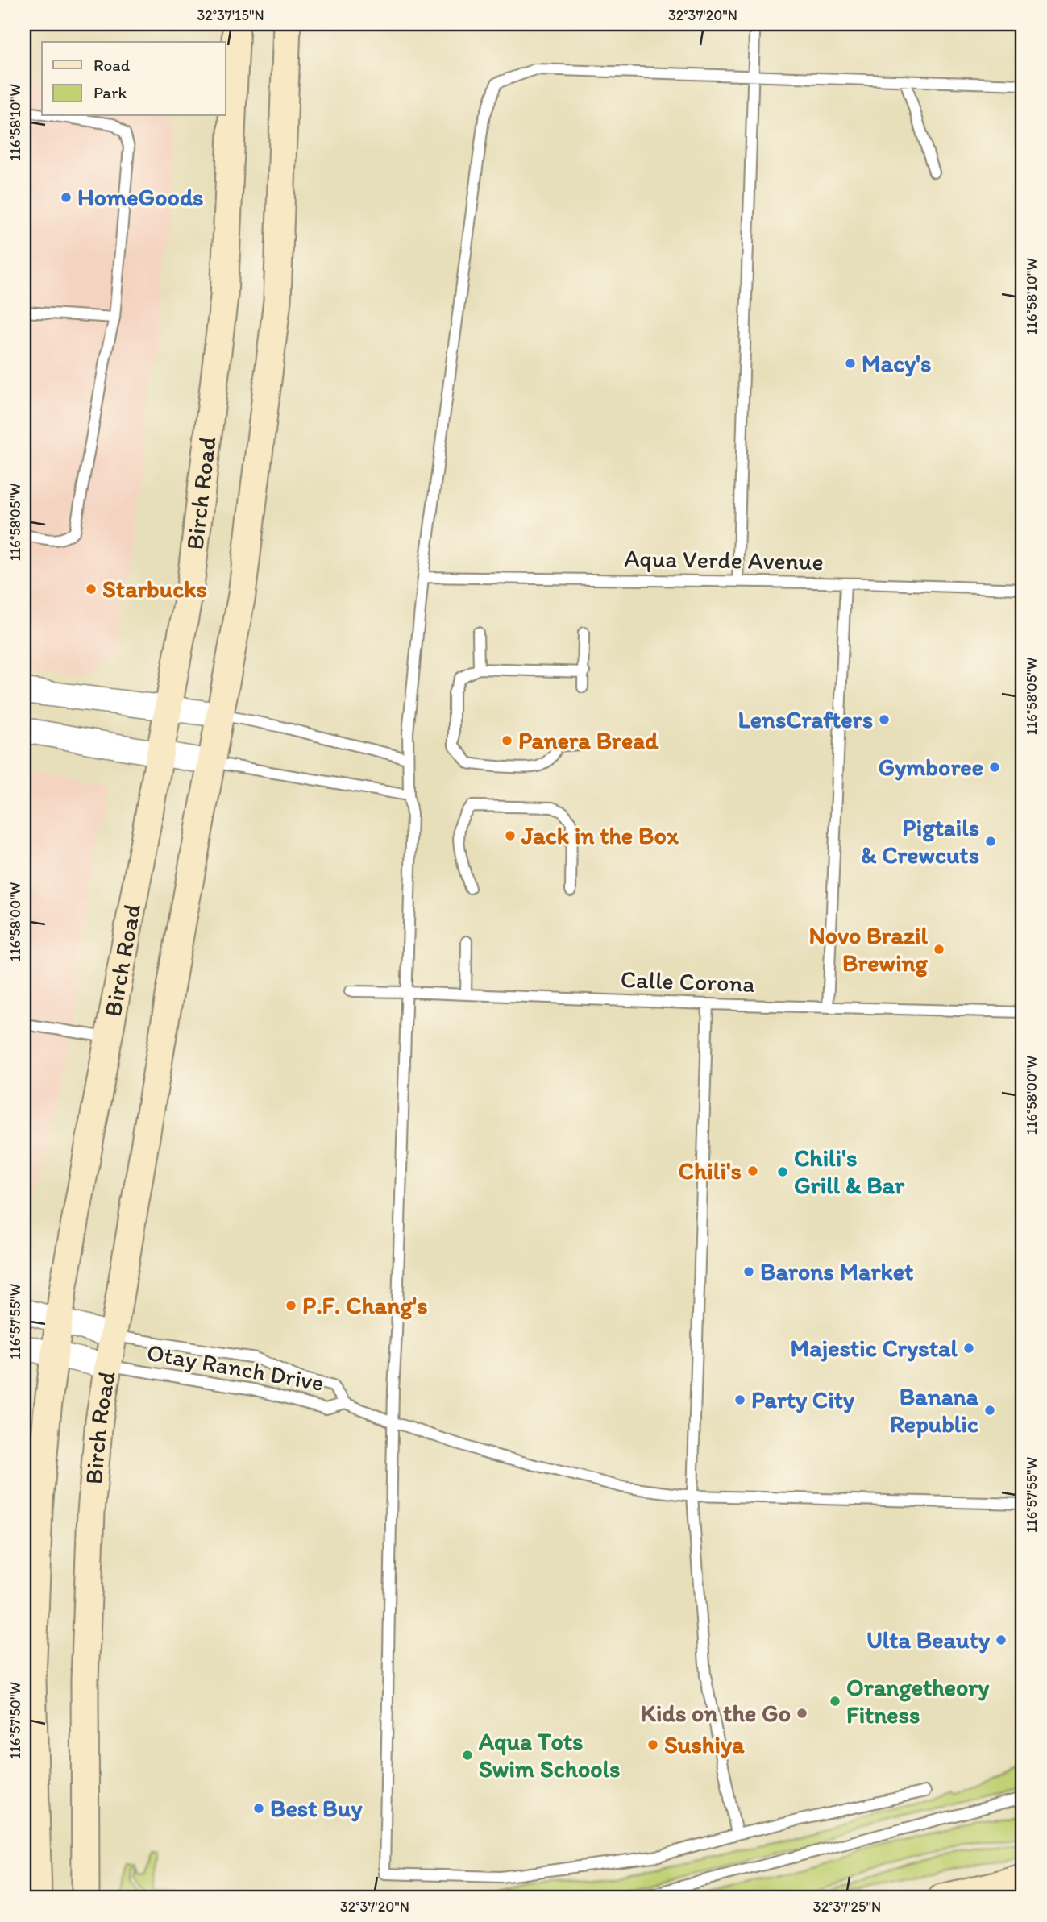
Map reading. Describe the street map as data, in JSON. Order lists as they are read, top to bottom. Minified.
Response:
{"streets":{"main road":["Birch Road"],"lane":["Aqua Verde Avenue","Calle Corona","Otay Ranch Drive"]},"crossings":[["Birch Road","Otay Ranch Drive"]],"places":["HomeGoods","Macy's","Starbucks","LensCrafters","Panera Bread","Gymboree","Jack in the Box","Pigtails & Crewcuts","Novo Brazil Brewing","Chili's","Chili's Grill & Bar","Barons Market","P.F. Chang's","Majestic Crystal","Party City","Banana Republic","Ulta Beauty","Orangetheory Fitness","Kids on the Go","Sushiya","Aqua Tots Swim Schools","Best Buy"],"legend":["Road","Park"],"coordinates":["32°37'15\"N","32°37'20\"N","116°58'10\"W","116°58'05\"W","116°58'00\"W","116°57'55\"W","116°57'50\"W","32°37'25\"N"]}
